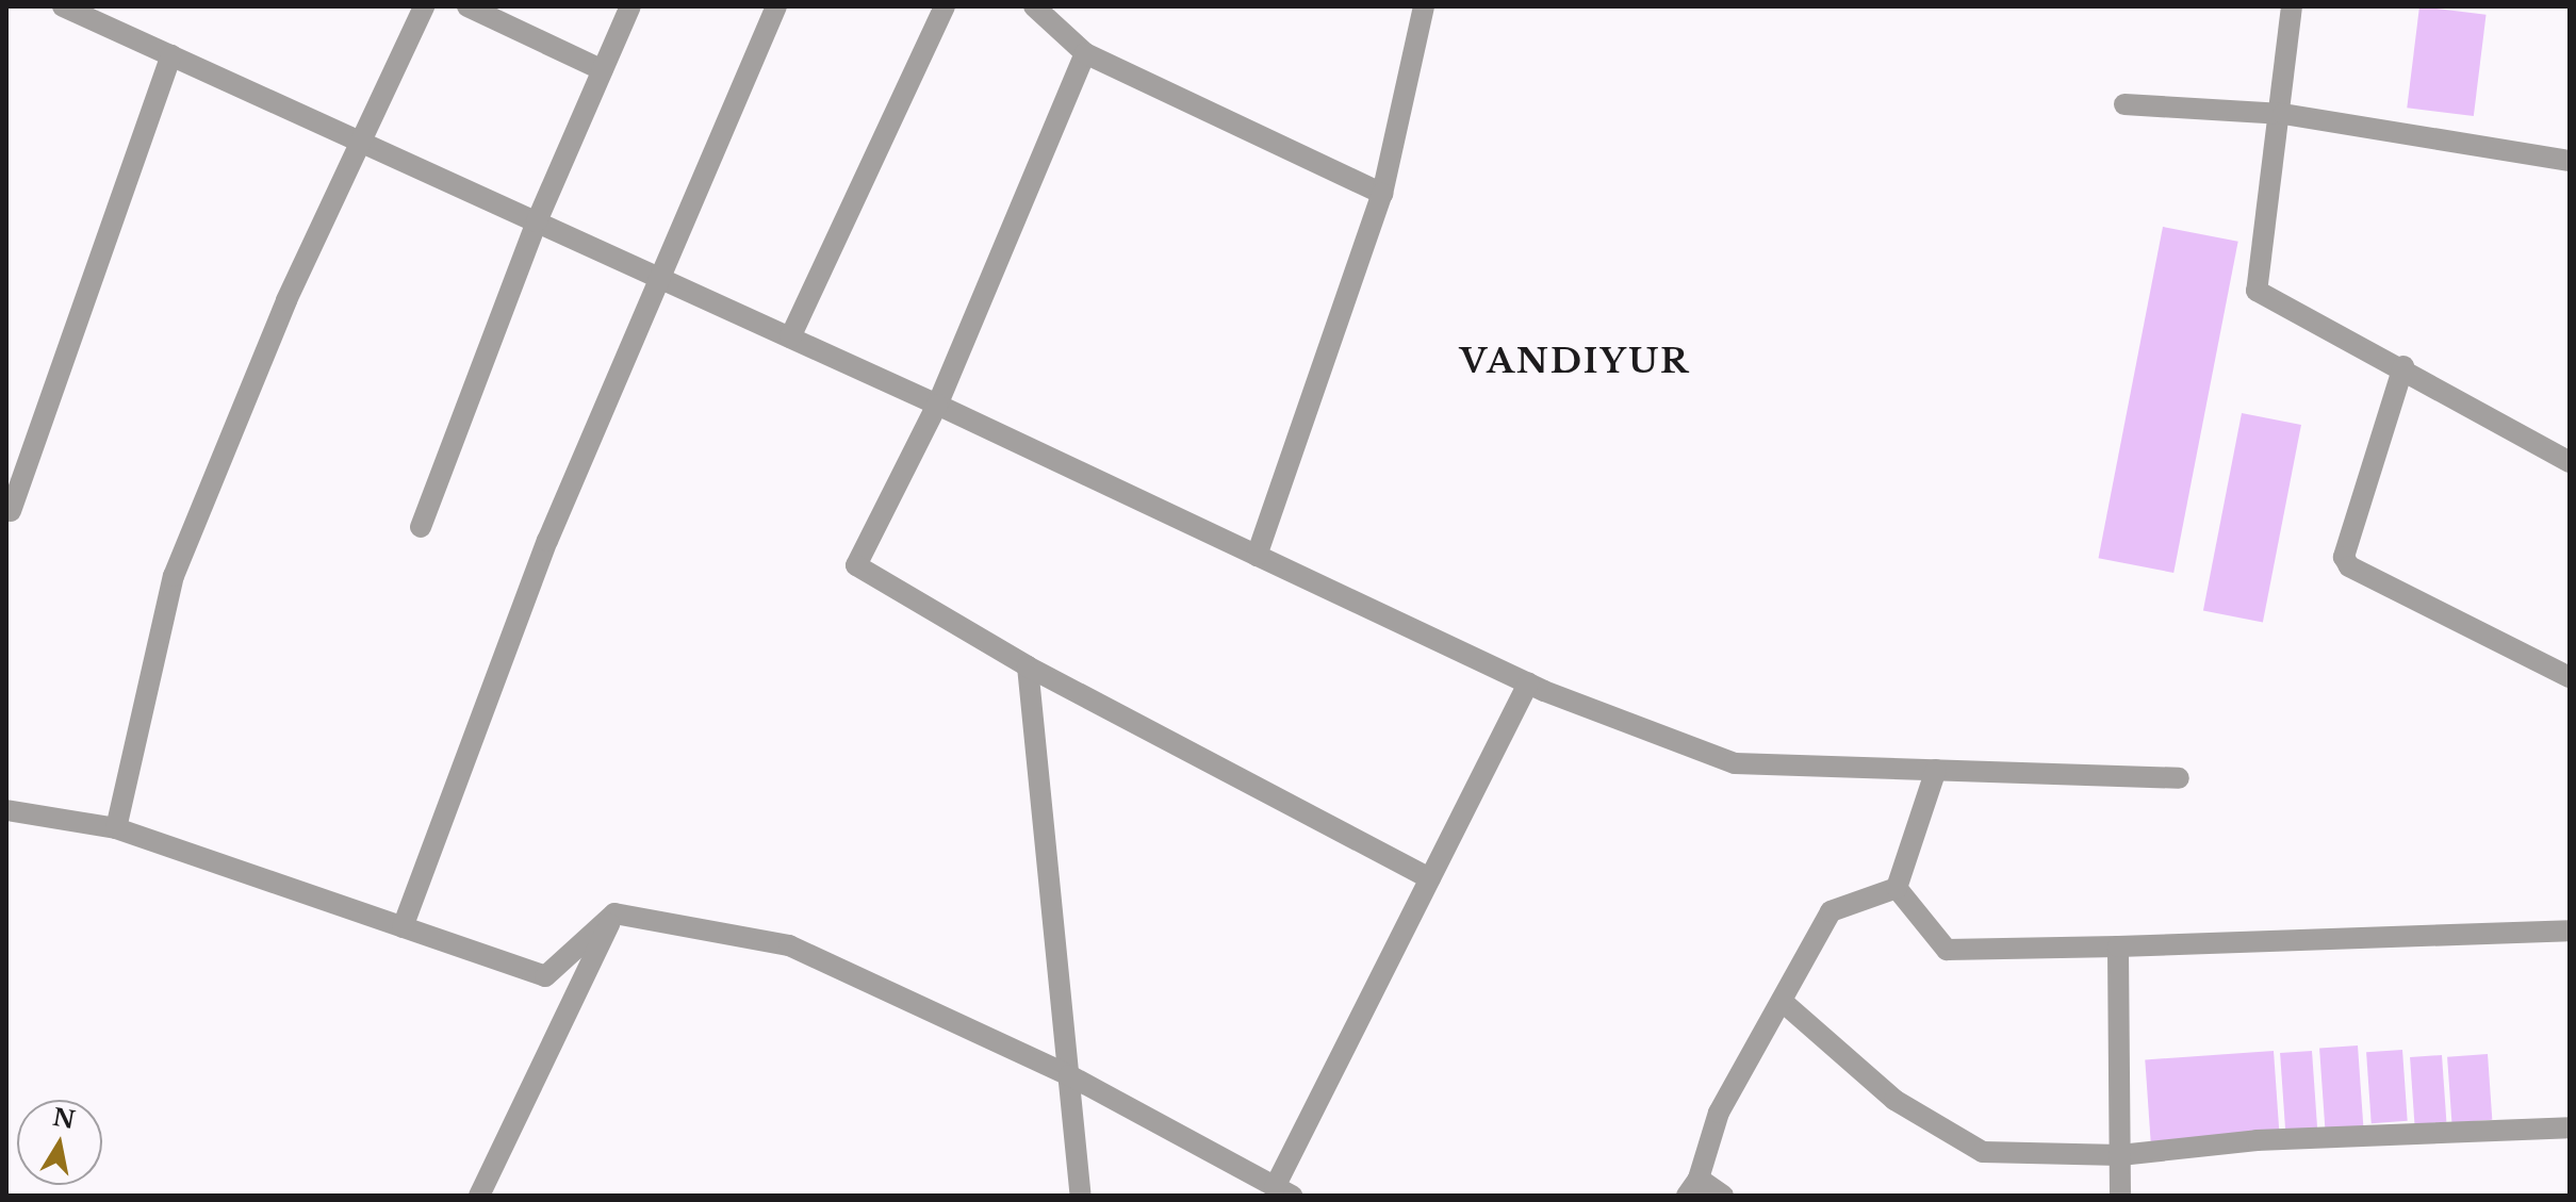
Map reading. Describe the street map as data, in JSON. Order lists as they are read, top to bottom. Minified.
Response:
{"districts":["VANDIYUR"],"north":"top"}
